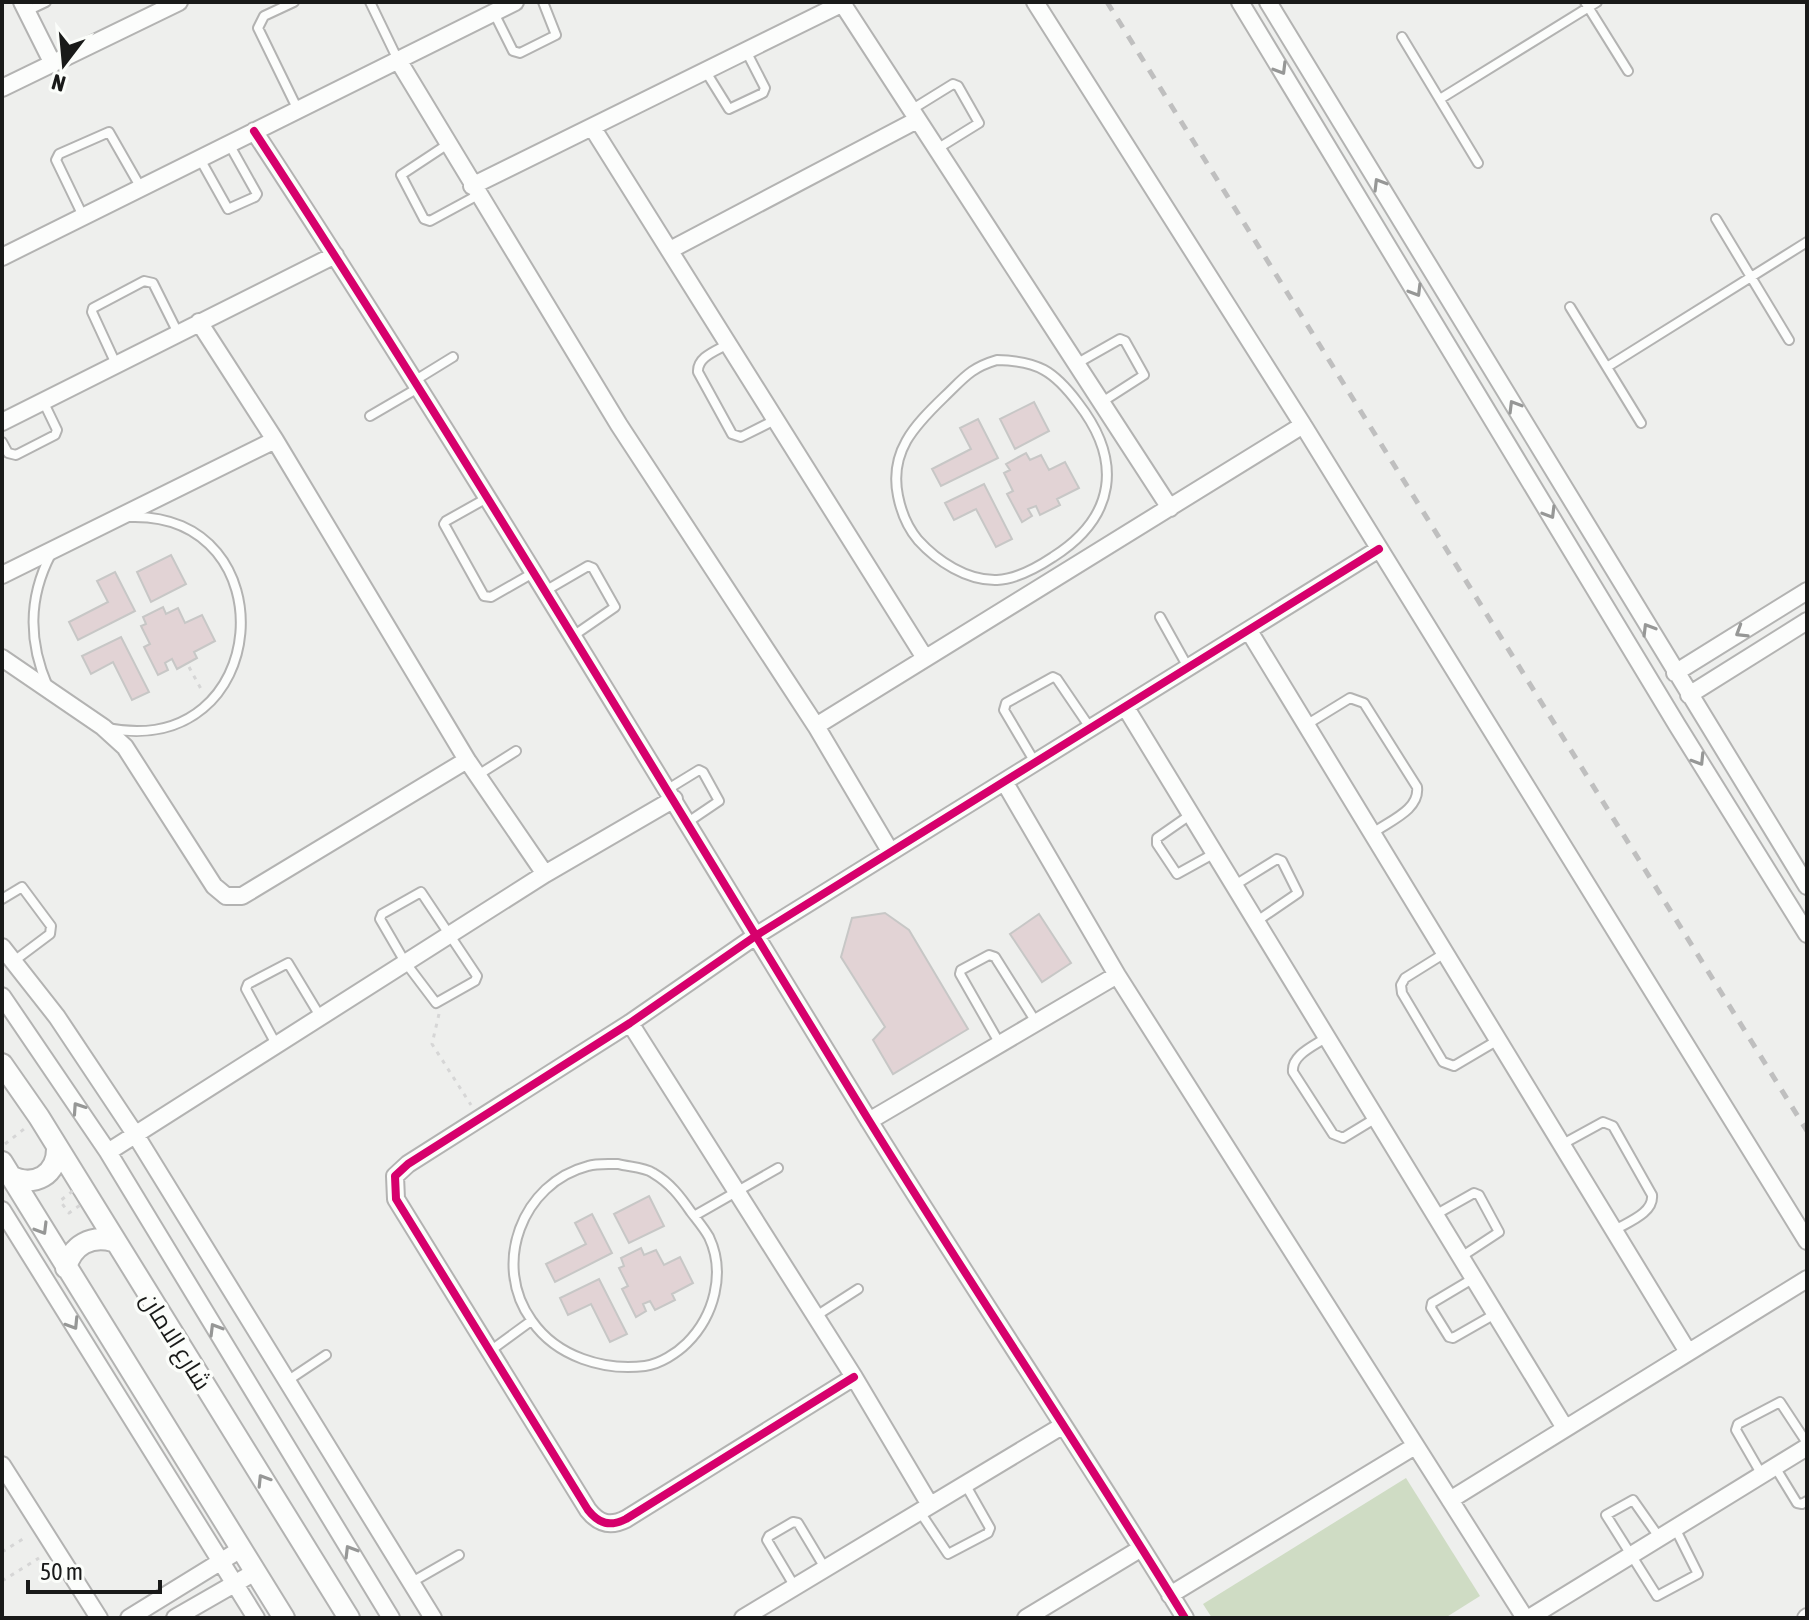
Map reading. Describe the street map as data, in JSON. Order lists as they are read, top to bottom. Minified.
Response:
{"streets":{"street":["شارع الامان"]},"scale_bar":"50 m","north":"bottom"}
